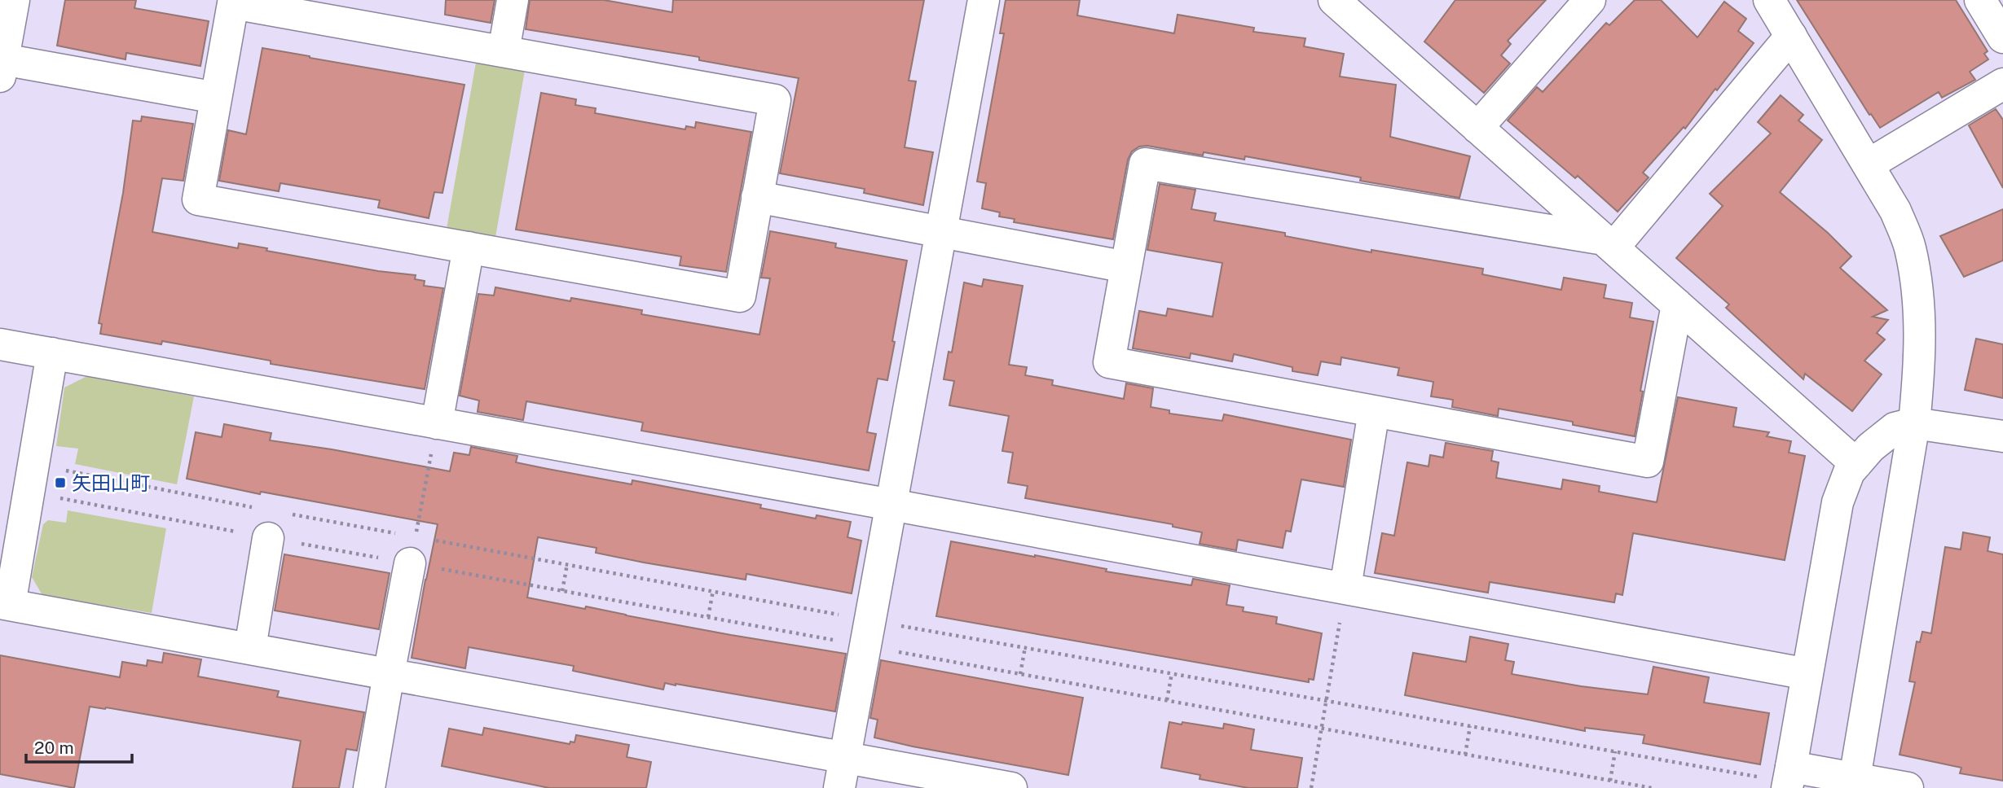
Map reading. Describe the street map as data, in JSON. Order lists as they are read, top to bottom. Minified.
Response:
{"places":{"transit":["矢田山町"]},"scale_bar":"20 m"}
